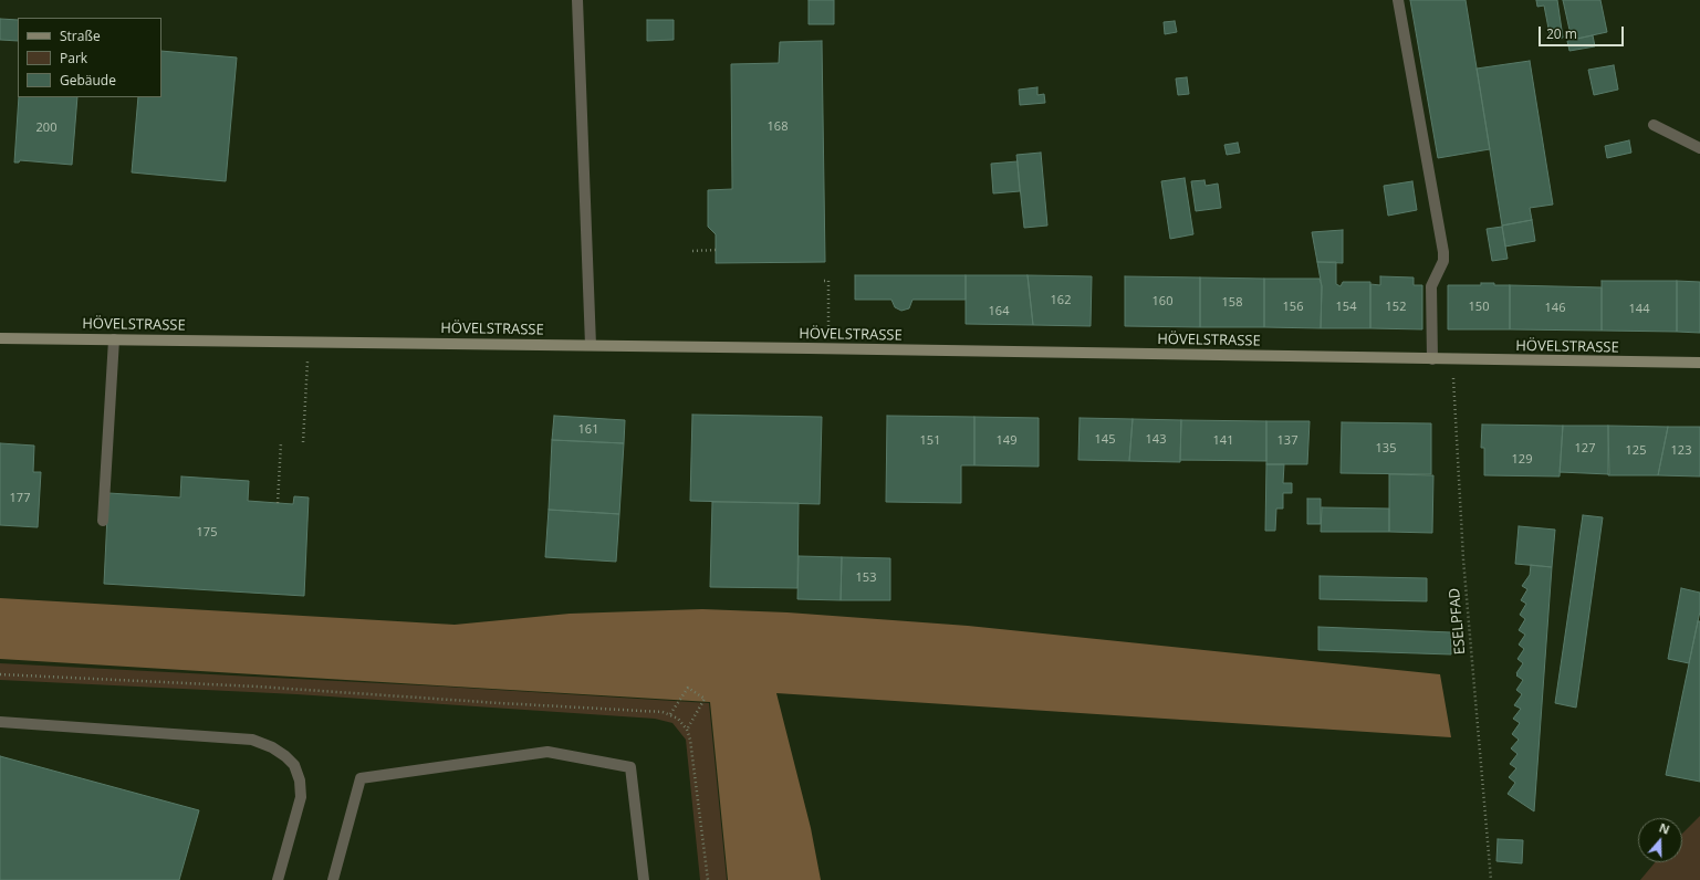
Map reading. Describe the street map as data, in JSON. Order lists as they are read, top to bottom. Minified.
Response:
{"streets":{"main road":["HÖVELSTRASSE"],"path":["ESELPFAD"]},"crossings":[["HÖVELSTRASSE","ESELPFAD"]],"house_numbers":["168","200","162","160","158","156","154","152","150","146","144","164","161","145","143","151","149","141","137","135","127","125","123","129","177","175","153"],"legend":["Straße","Park","Gebäude"],"scale_bar":"20 m","north":"top"}
